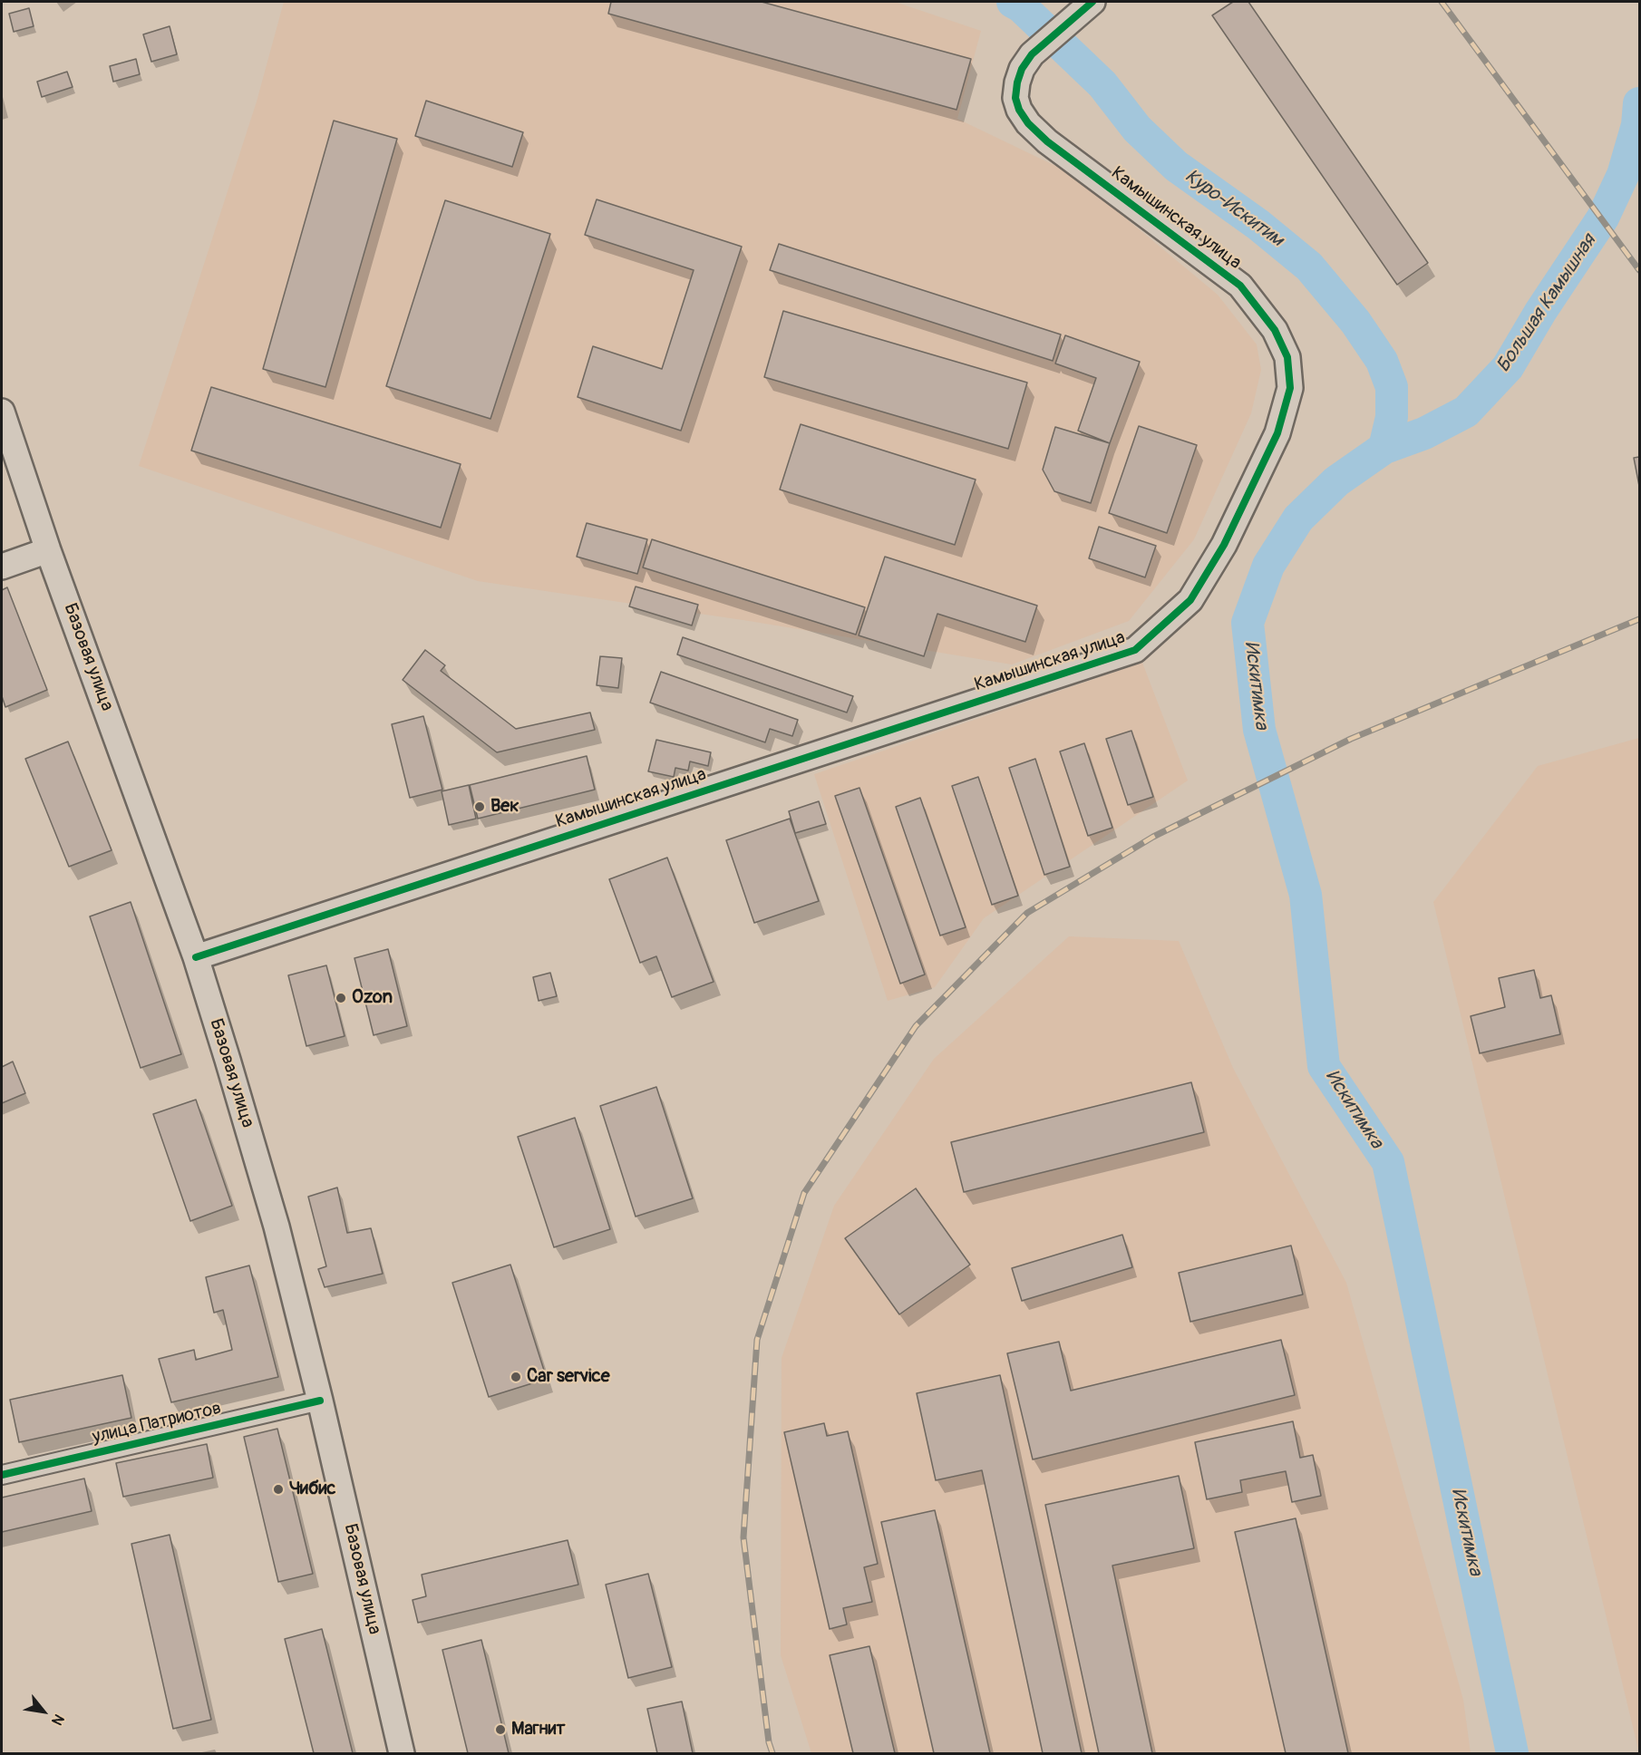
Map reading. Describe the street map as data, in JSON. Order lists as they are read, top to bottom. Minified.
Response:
{"streets":{"street":["Камышинская улица","Базовая улица","улица Патриотов"]},"crossings":[["Камышинская улица","Базовая улица"],["Базовая улица","улица Патриотов"]],"water":["Куро-Искитим","Большая Камышная","Искитимка"],"places":["Век","Ozon","Car service","Чибис","Магнит"],"north":"bottom right"}
